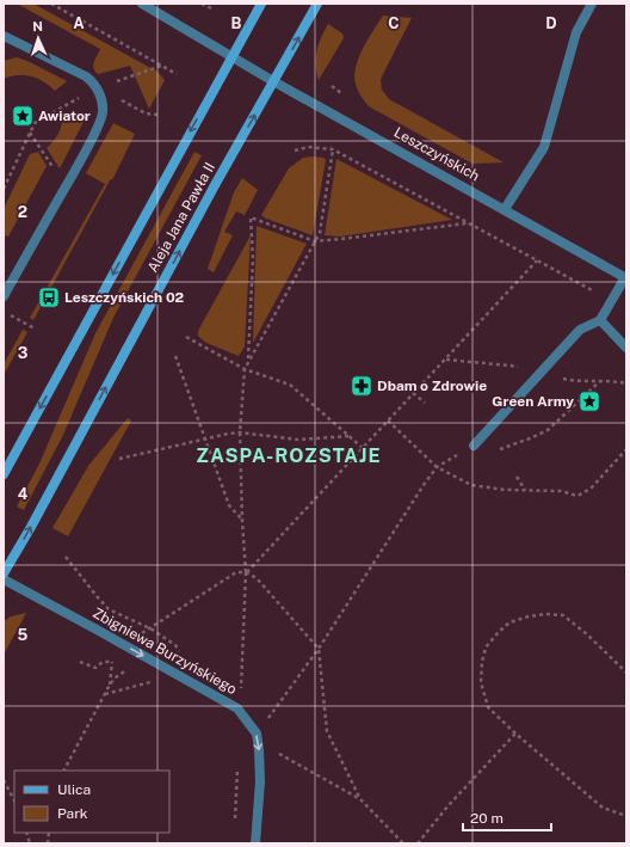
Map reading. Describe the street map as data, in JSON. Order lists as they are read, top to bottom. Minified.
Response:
{"streets":{"main road":["Aleja Jana Pawła II"],"street":["Leszczyńskich","Zbigniewa Burzyńskiego"]},"crossings":[["Leszczyńskich","Aleja Jana Pawła II"]],"one_way":["Zbigniewa Burzyńskiego"],"districts":["ZASPA-ROZSTAJE"],"places":{"place":["Awiator","Green Army"],"bus stop":["Leszczyńskich 02"],"pharmacy":["Dbam o Zdrowie"]},"legend":["Ulica","Park"],"scale_bar":"20 m","north":"top","grid":{"columns":["A","B","C","D"],"rows":["2","3","4","5"]}}
